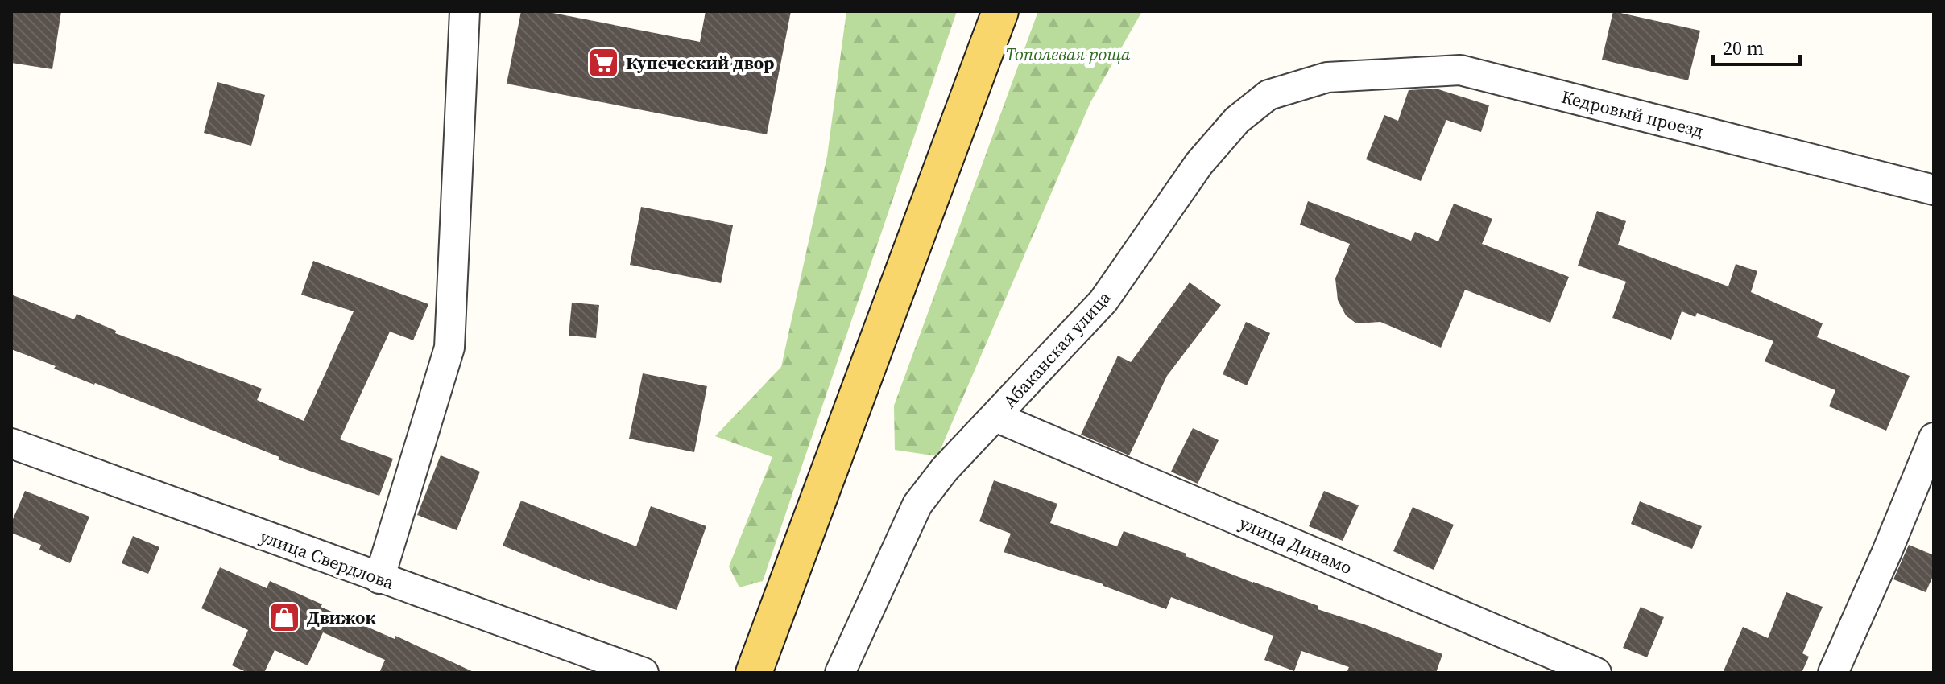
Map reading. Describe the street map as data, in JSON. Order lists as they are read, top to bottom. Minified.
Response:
{"streets":{"street":["Кедровый проезд","Абаканская улица","улица Динамо","улица Свердлова"]},"crossings":[["Кедровый проезд","Абаканская улица"],["Абаканская улица","улица Динамо"]],"parks":["Тополевая роща"],"places":{"supermarket":["Купеческий двор"],"shop":["Движок"]},"scale_bar":"20 m"}
